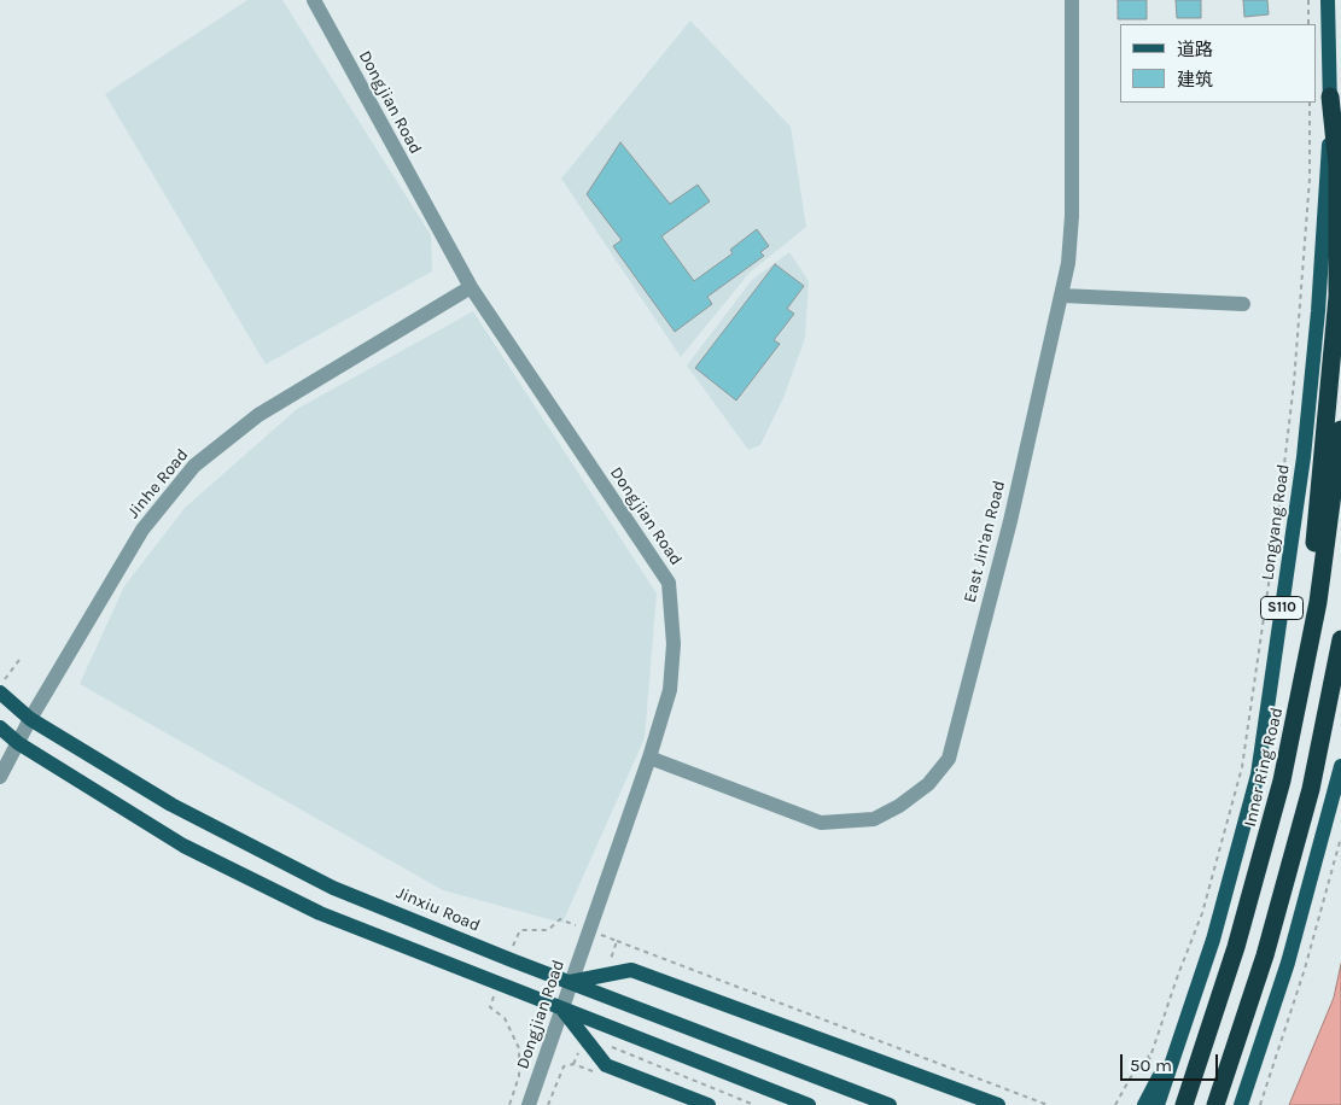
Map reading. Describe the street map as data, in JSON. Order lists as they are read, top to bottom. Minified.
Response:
{"streets":{"highway":["Inner Ring Road"],"main road":["Longyang Road","S110","Jinxiu Road"],"street":["Dongjian Road","Jinhe Road","East Jin'an Road"]},"crossings":[["Dongjian Road","Jinhe Road"],["Dongjian Road","East Jin'an Road"],["Dongjian Road","Jinxiu Road"],["Jinhe Road","Jinxiu Road"]],"legend":["道路","建筑"],"scale_bar":"50 m"}
